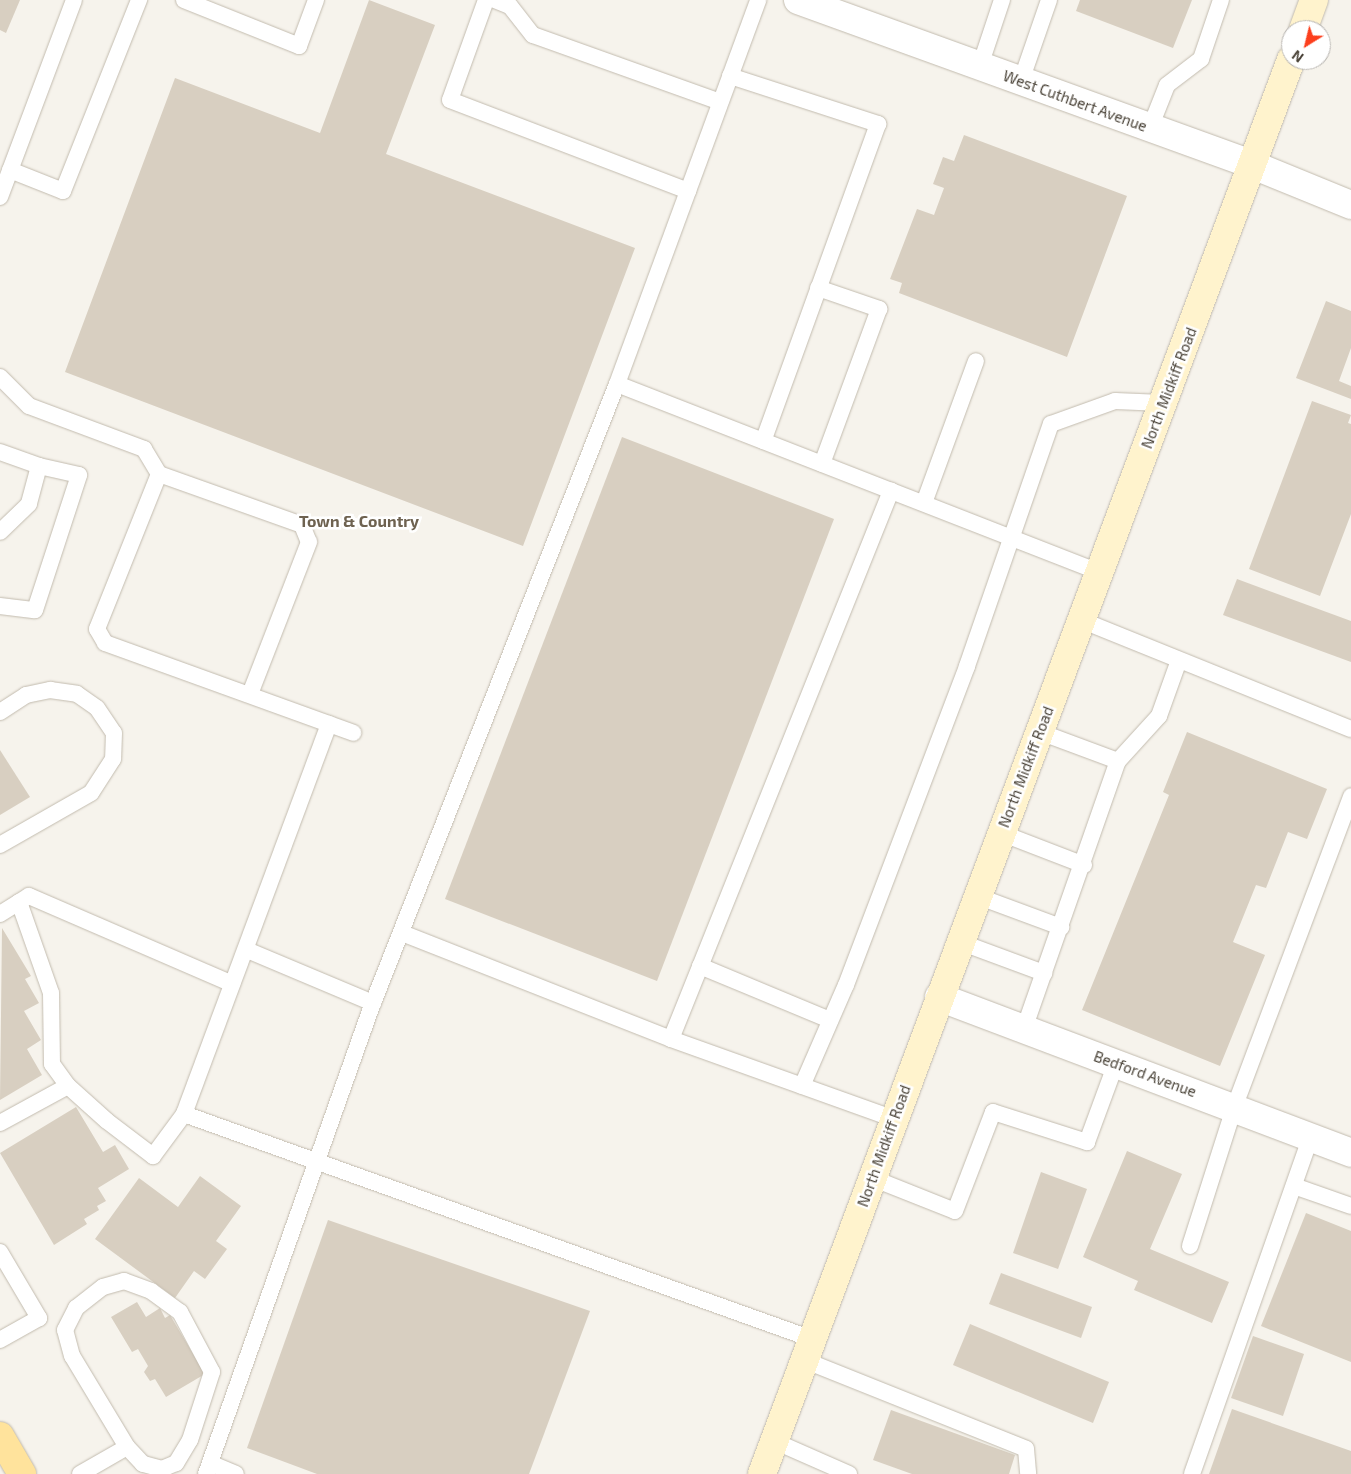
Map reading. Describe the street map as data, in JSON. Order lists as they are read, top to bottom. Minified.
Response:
{"streets":{"main road":["North Midkiff Road"],"street":["West Cuthbert Avenue","Bedford Avenue"]},"crossings":[["West Cuthbert Avenue","North Midkiff Road"],["North Midkiff Road","Bedford Avenue"]],"districts":["Town & Country"],"north":"bottom left"}
